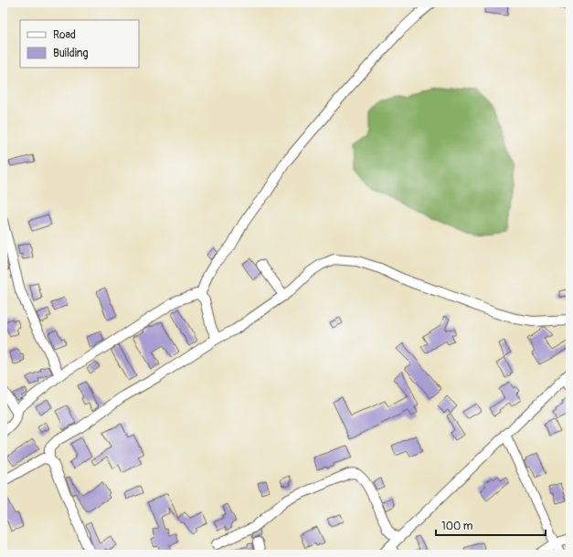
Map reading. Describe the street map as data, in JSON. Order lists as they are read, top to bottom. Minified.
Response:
{"legend":["Road","Building"],"scale_bar":"100 m"}
